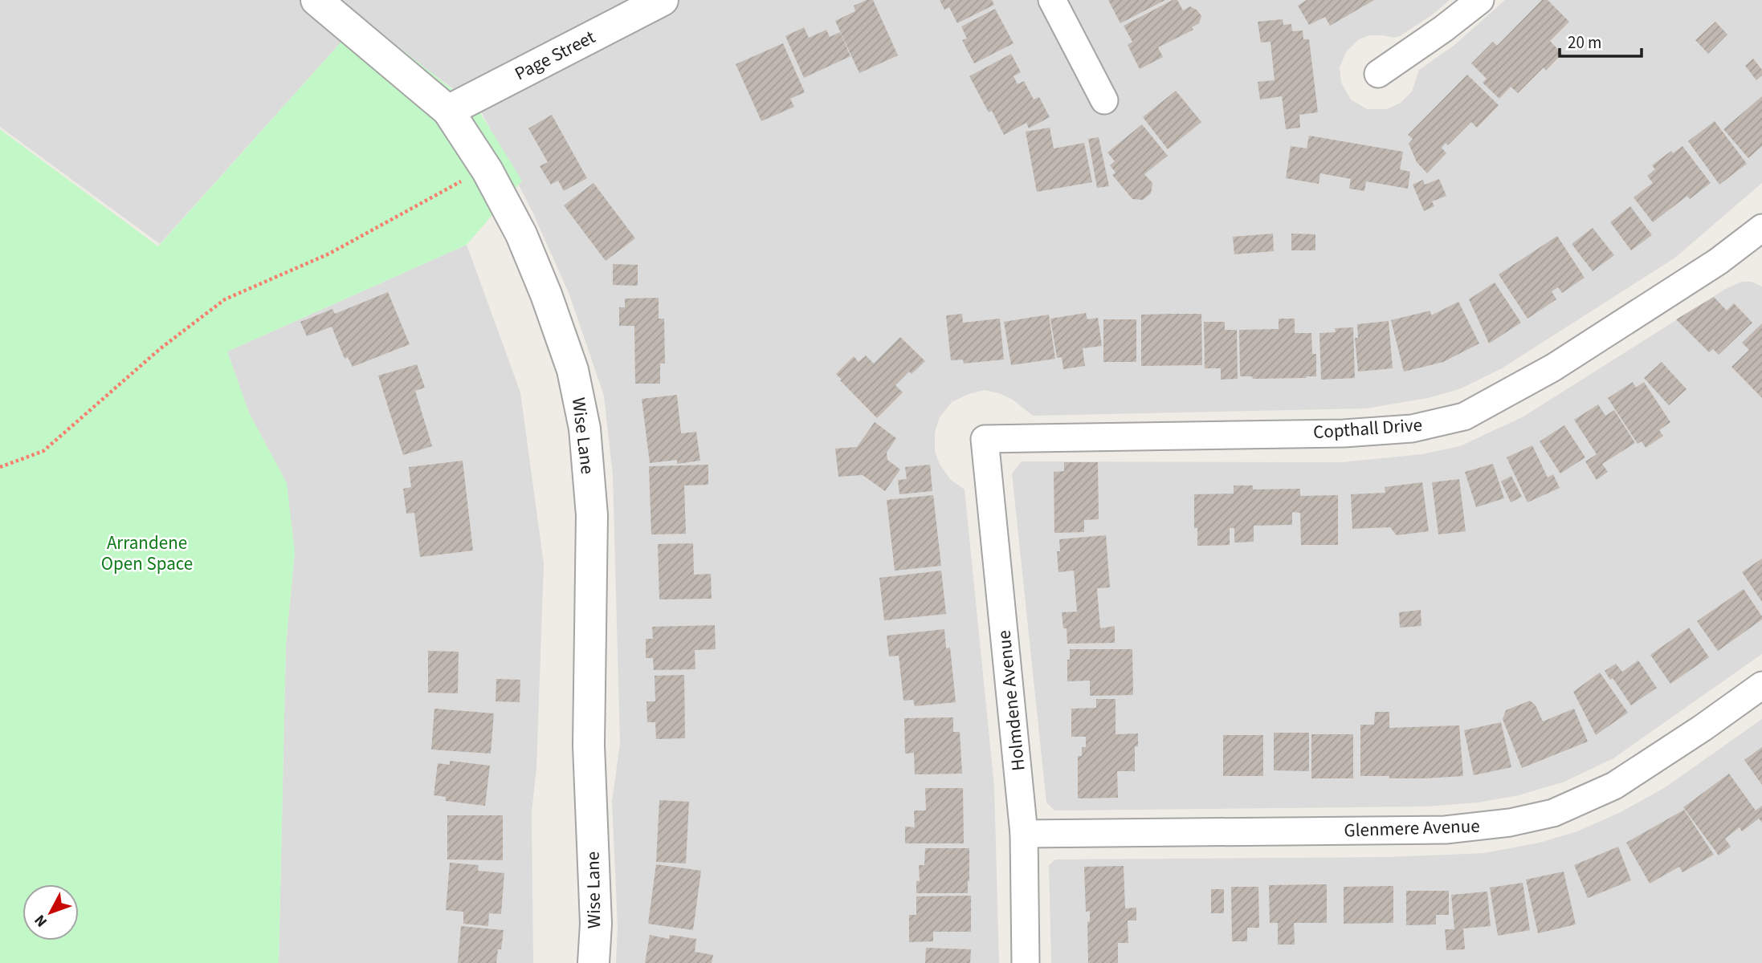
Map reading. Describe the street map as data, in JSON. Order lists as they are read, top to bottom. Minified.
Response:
{"streets":{"street":["Page Street","Copthall Drive","Wise Lane","Holmdene Avenue","Glenmere Avenue"]},"crossings":[["Page Street","Wise Lane"],["Copthall Drive","Holmdene Avenue"],["Holmdene Avenue","Glenmere Avenue"]],"parks":["Arrandene Open Space"],"scale_bar":"20 m","north":"bottom left"}
